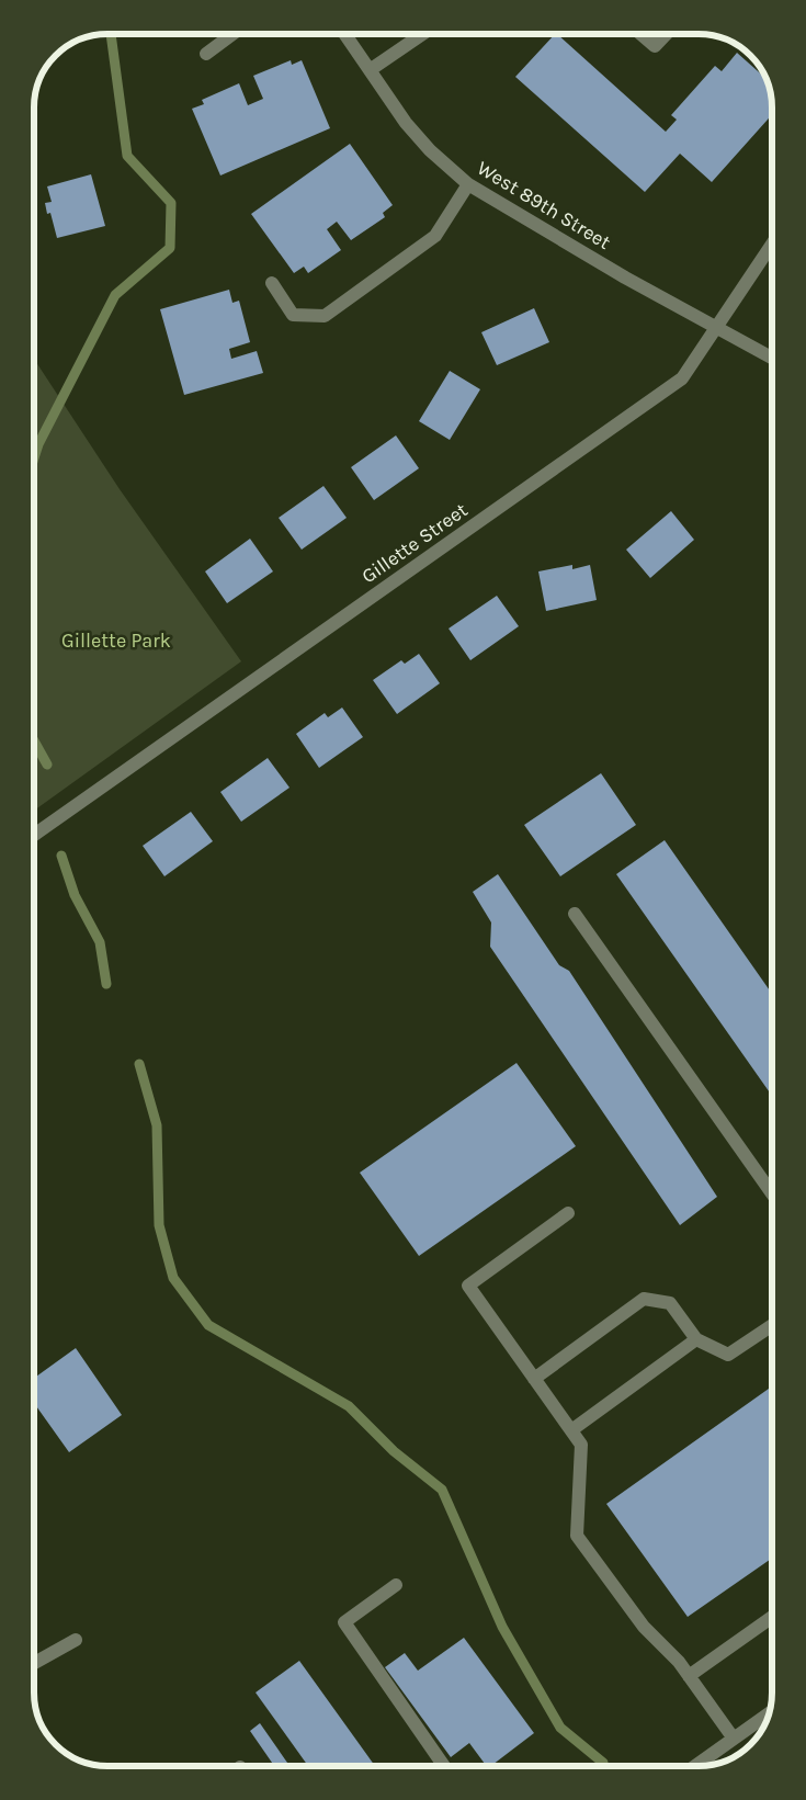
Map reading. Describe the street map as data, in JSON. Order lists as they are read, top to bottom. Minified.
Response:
{"streets":{"street":["West 89th Street","Gillette Street"]},"crossings":[["West 89th Street","Gillette Street"]],"parks":["Gillette Park"]}
